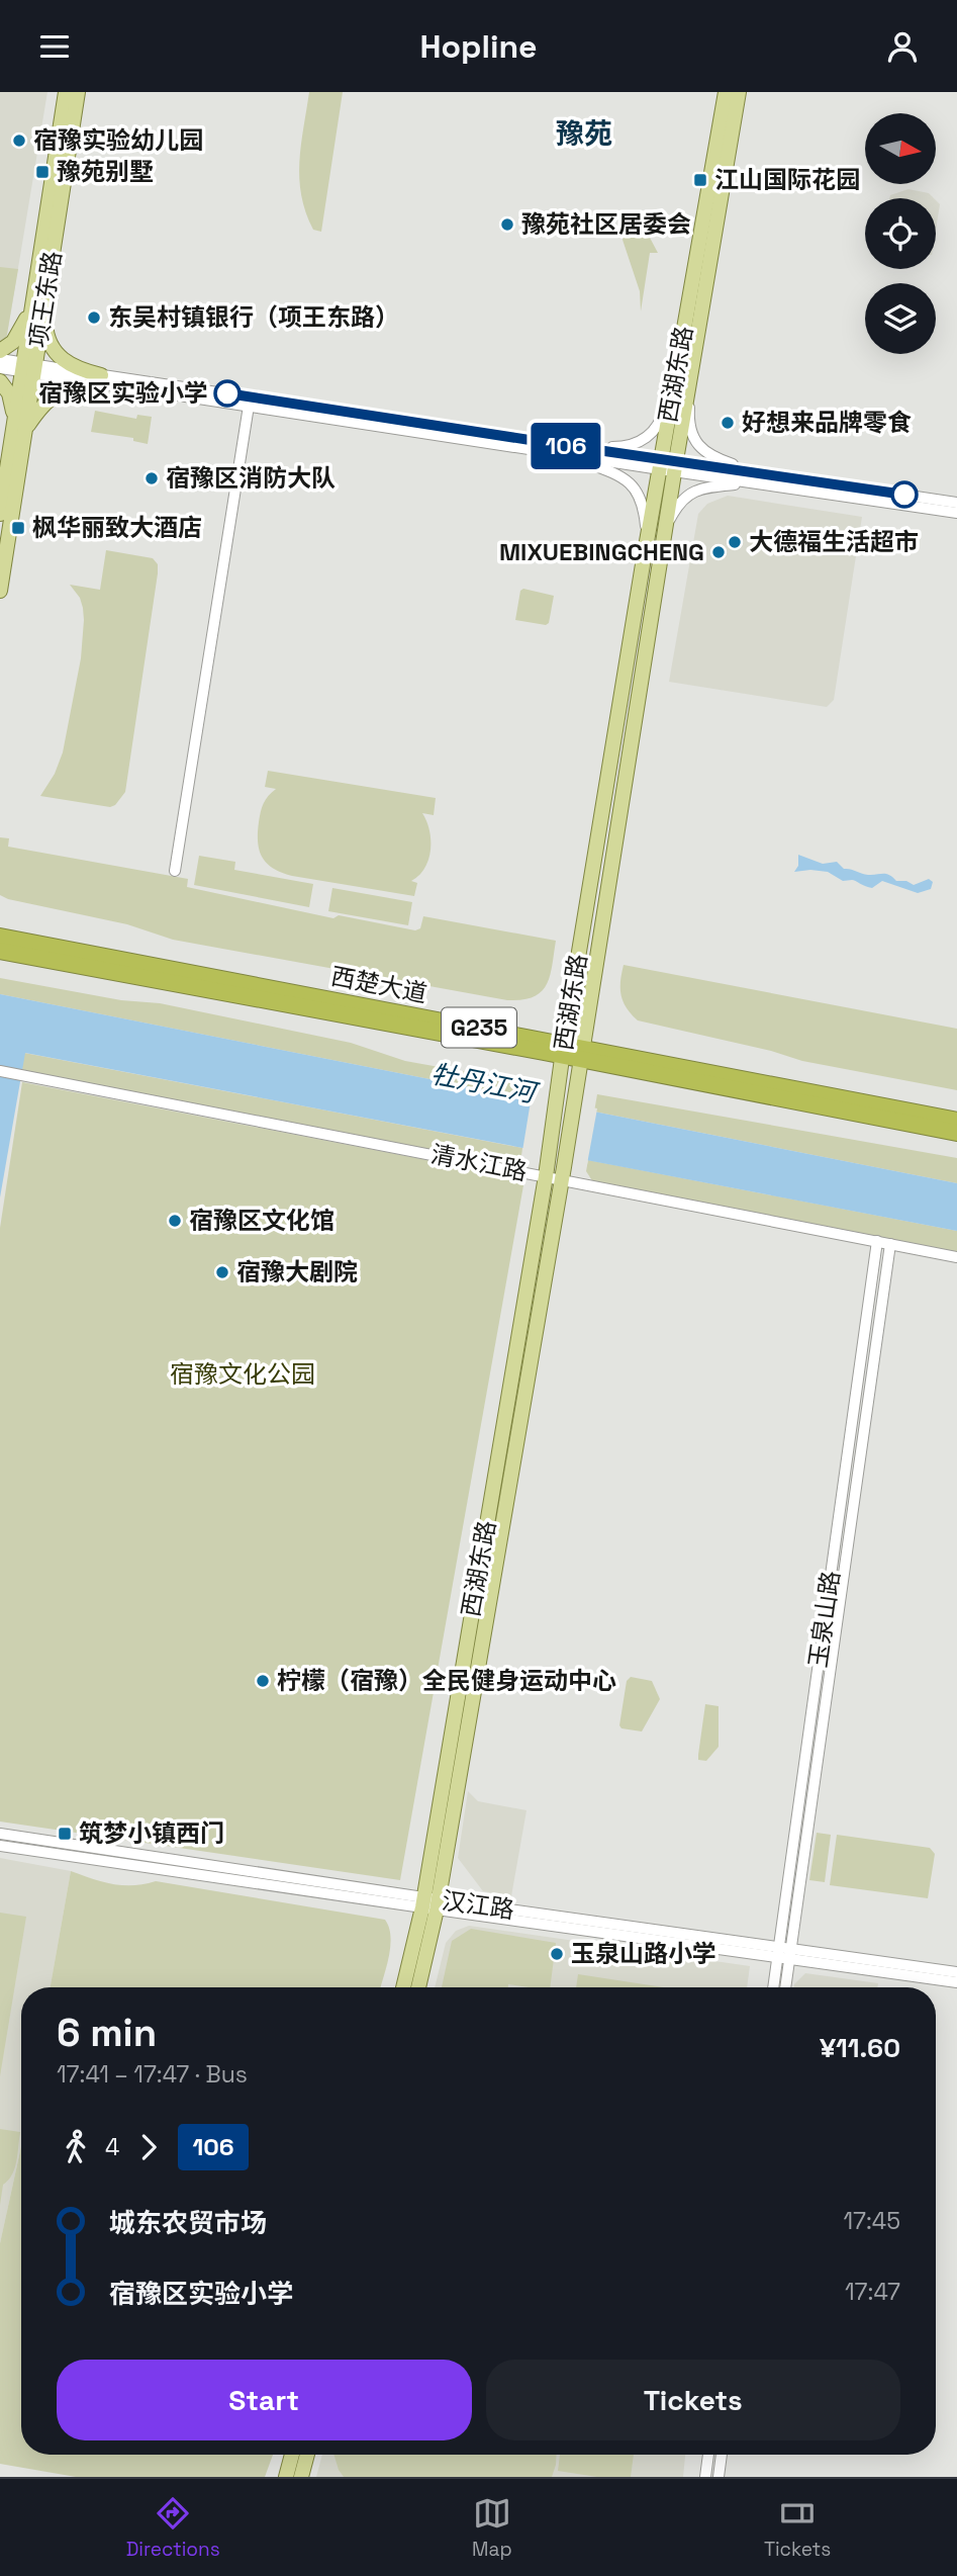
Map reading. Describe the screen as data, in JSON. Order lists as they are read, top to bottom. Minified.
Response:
{"streets":{"highway":["西楚大道","G235"],"main road":["项王东路","西湖东路"],"street":["清水江路","玉泉山路","汉江路"]},"crossings":[["西湖东路","西楚大道"],["西湖东路","清水江路"],["西湖东路","汉江路"],["清水江路","玉泉山路"],["玉泉山路","汉江路"]],"districts":["豫苑"],"water":["牡丹江河"],"parks":["宿豫文化公园"],"places":{"other":["宿豫实验幼儿园","豫苑社区居委会","东吴村镇银行（项王东路）","宿豫区实验小学","好想来品牌零食","宿豫区消防大队","大德福生活超市","MIXUEBINGCHENG","宿豫区文化馆","宿豫大剧院","柠檬（宿豫）全民健身运动中心","玉泉山路小学"],"transit":["豫苑别墅","江山国际花园","枫华丽致大酒店","筑梦小镇西门"]},"lines":["bus line 106"],"north":"right","page":{"header":"Hopline","on_map":"106","heading":["6 min","17:41 – 17:47 · Bus","¥11.60"],"legs":["4","106"],"list":[{"name":"城东农贸市场","value":"17:45"},{"name":"宿豫区实验小学","value":"17:47"}],"buttons":["Start","Tickets"],"tabs":["Directions","Map","Tickets"]}}
